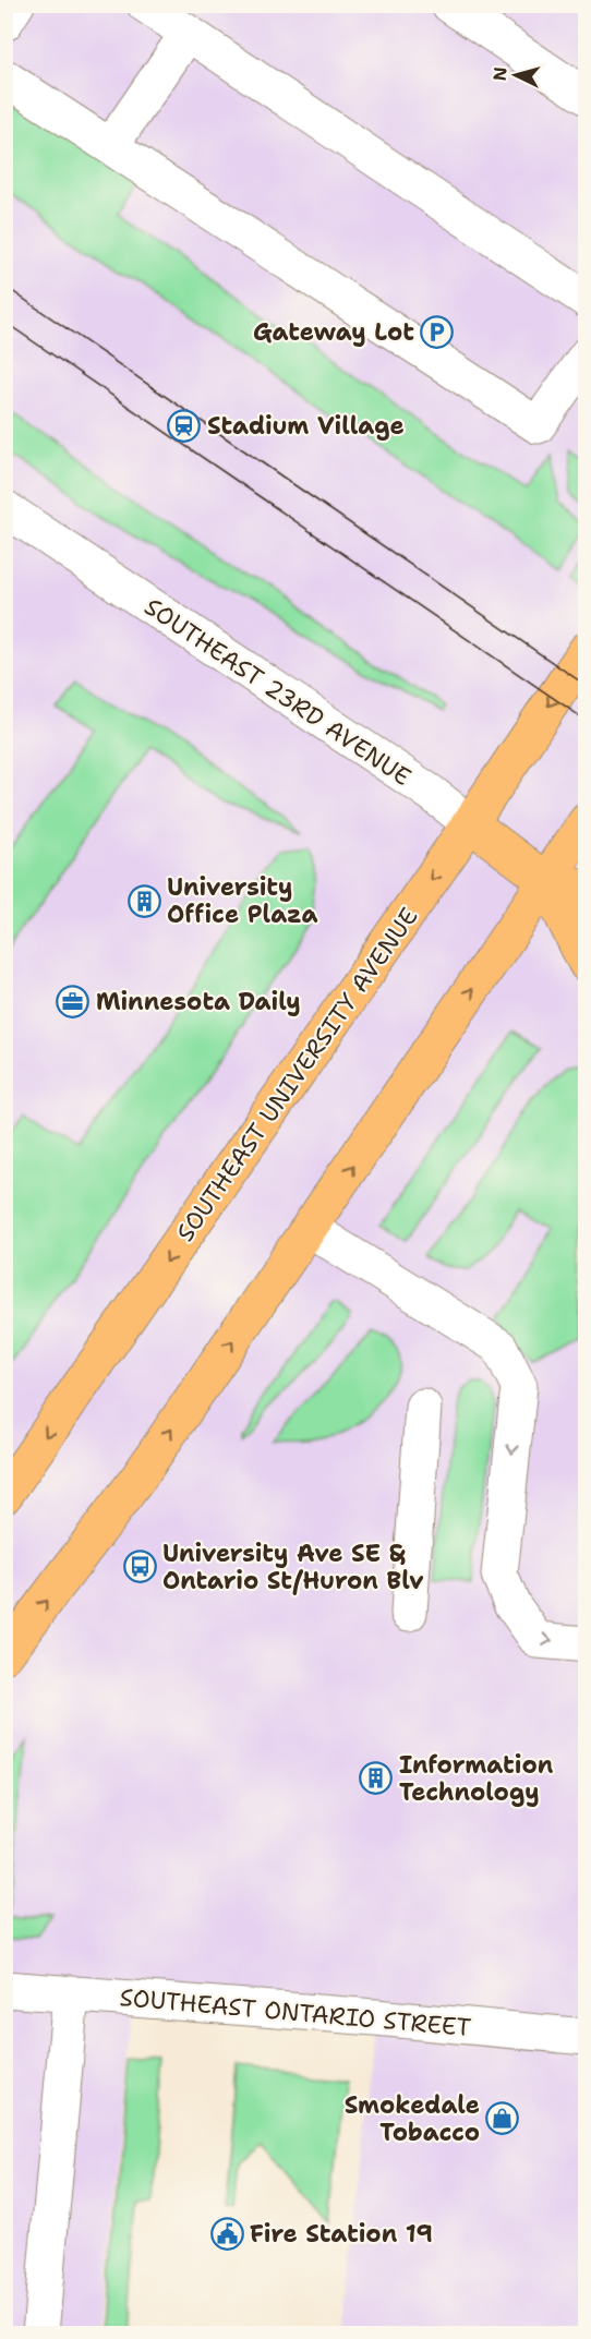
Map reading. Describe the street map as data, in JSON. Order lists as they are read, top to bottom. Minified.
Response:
{"streets":{"main road":["SOUTHEAST 23RD AVENUE","SOUTHEAST UNIVERSITY AVENUE"],"street":["SOUTHEAST ONTARIO STREET"]},"crossings":[["SOUTHEAST 23RD AVENUE","SOUTHEAST UNIVERSITY AVENUE"]],"places":{"parking":["Gateway Lot"],"station":["Stadium Village"],"building":["University Office Plaza","Information Technology"],"office":["Minnesota Daily"],"bus stop":["University Ave SE & Ontario St/Huron Blv"],"shop":["Smokedale Tobacco"],"public building":["Fire Station 19"]},"north":"left"}
